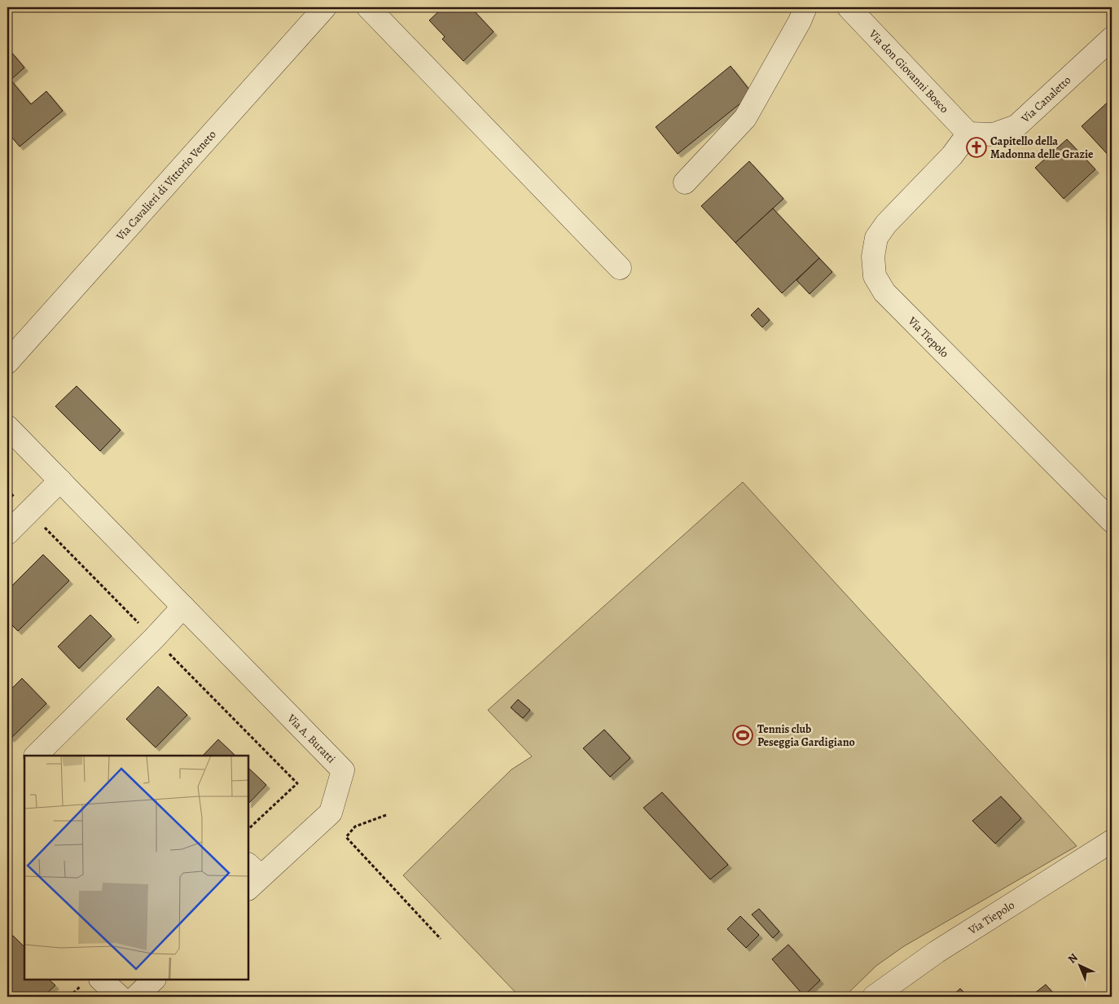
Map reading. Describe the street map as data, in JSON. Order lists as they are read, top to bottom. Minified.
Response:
{"streets":{"street":["Via don Giovanni Bosco","Via Canaletto","Via Cavalieri di Vittorio Veneto","Via Tiepolo","Via A. Buratti"]},"crossings":[["Via don Giovanni Bosco","Via Canaletto"],["Via don Giovanni Bosco","Via Tiepolo"],["Via Canaletto","Via Tiepolo"]],"places":{"church":["Capitello della Madonna delle Grazie"],"sports":["Tennis club Peseggia Gardigiano"]},"north":"top left"}
